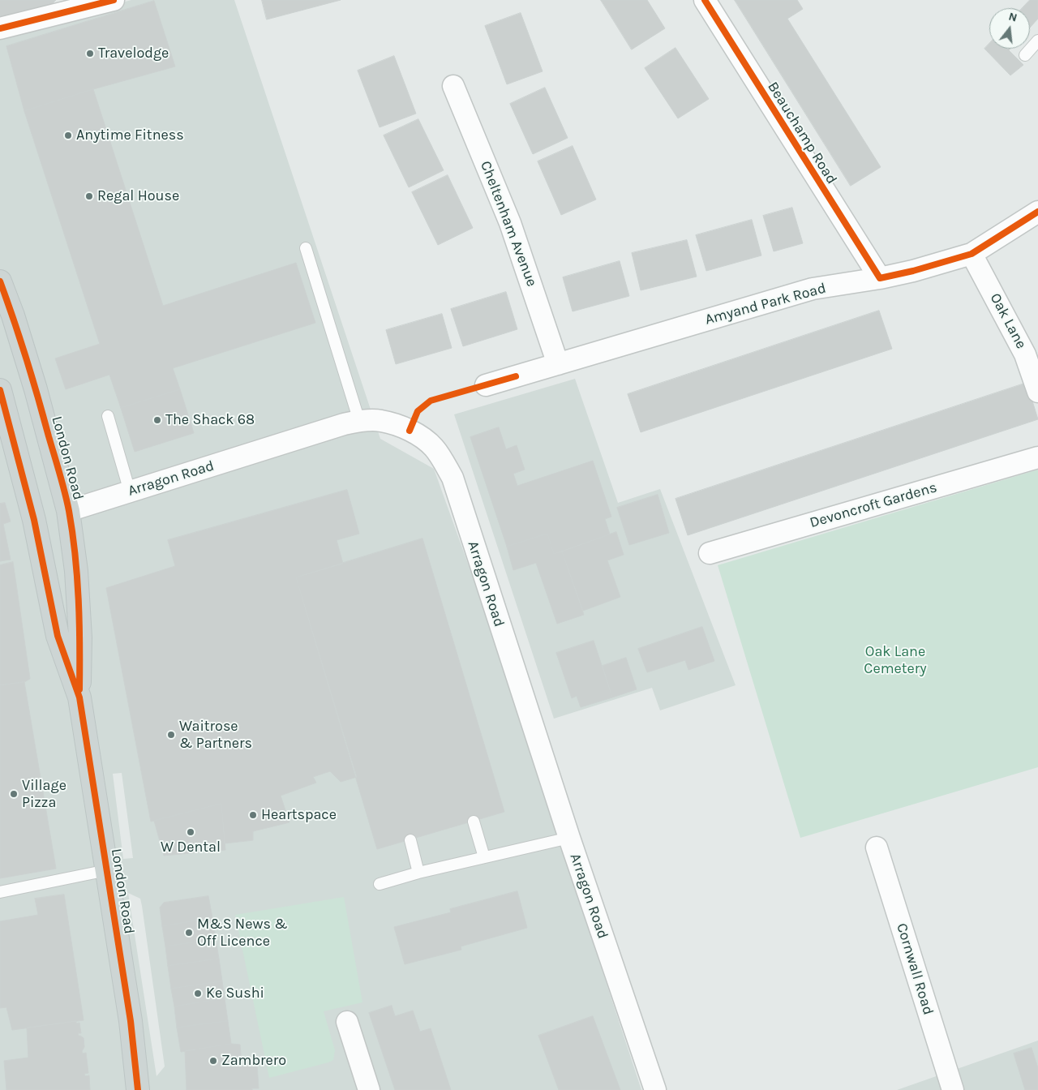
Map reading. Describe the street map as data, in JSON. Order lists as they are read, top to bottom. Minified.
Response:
{"streets":{"main road":["London Road"],"street":["Beauchamp Road","Cheltenham Avenue","Amyand Park Road","Oak Lane","Arragon Road","Devoncroft Gardens","Cornwall Road"]},"crossings":[["Beauchamp Road","Amyand Park Road"],["Cheltenham Avenue","Amyand Park Road"],["Amyand Park Road","Oak Lane"],["London Road","Arragon Road"]],"parks":["Oak Lane Cemetery"],"places":["Travelodge","Anytime Fitness","Regal House","The Shack 68","Waitrose & Partners","Village Pizza","Heartspace","W Dental","M&S News & Off Licence","Ke Sushi","Zambrero"],"north":"top"}
